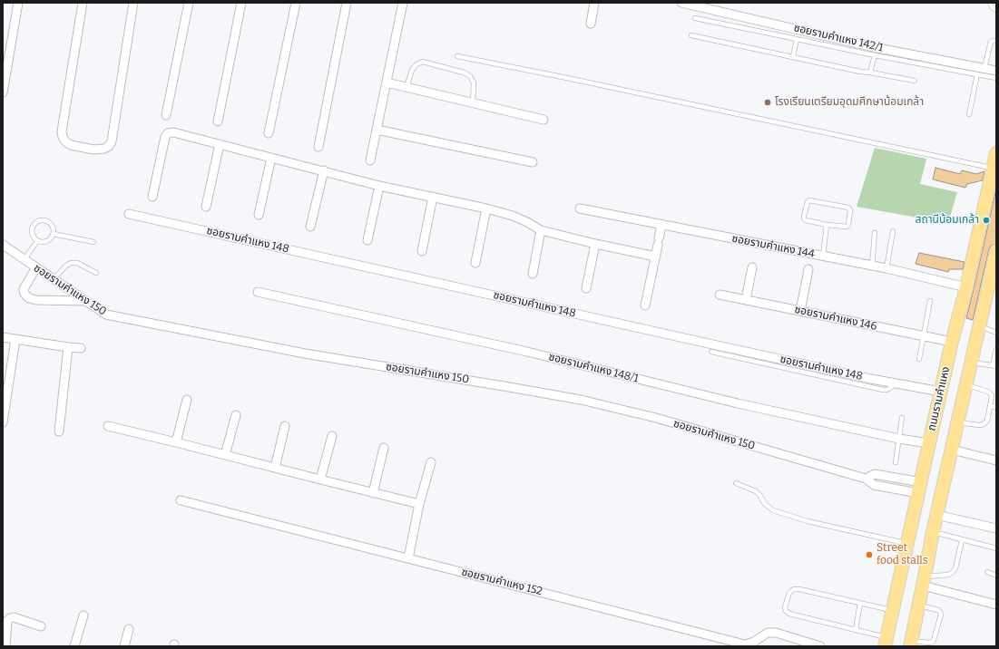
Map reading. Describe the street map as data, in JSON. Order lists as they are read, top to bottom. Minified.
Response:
{"streets":{"main road":["ถนนรามคำแหง"],"street":["ซอยรามคำแหง 142/1","ซอยรามคำแหง 148","ซอยรามคำแหง 144","ซอยรามคำแหง 150","ซอยรามคำแหง 146","ซอยรามคำแหง 148/1","ซอยรามคำแหง 152"]},"crossings":[["ซอยรามคำแหง 148","ถนนรามคำแหง"],["ซอยรามคำแหง 144","ถนนรามคำแหง"],["ซอยรามคำแหง 150","ถนนรามคำแหง"],["ซอยรามคำแหง 146","ถนนรามคำแหง"],["ซอยรามคำแหง 148/1","ถนนรามคำแหง"]],"places":["โรงเรียนเตรียมอุดมศึกษาน้อมเกล้า","สถานีน้อมเกล้า","Street food stalls"]}
